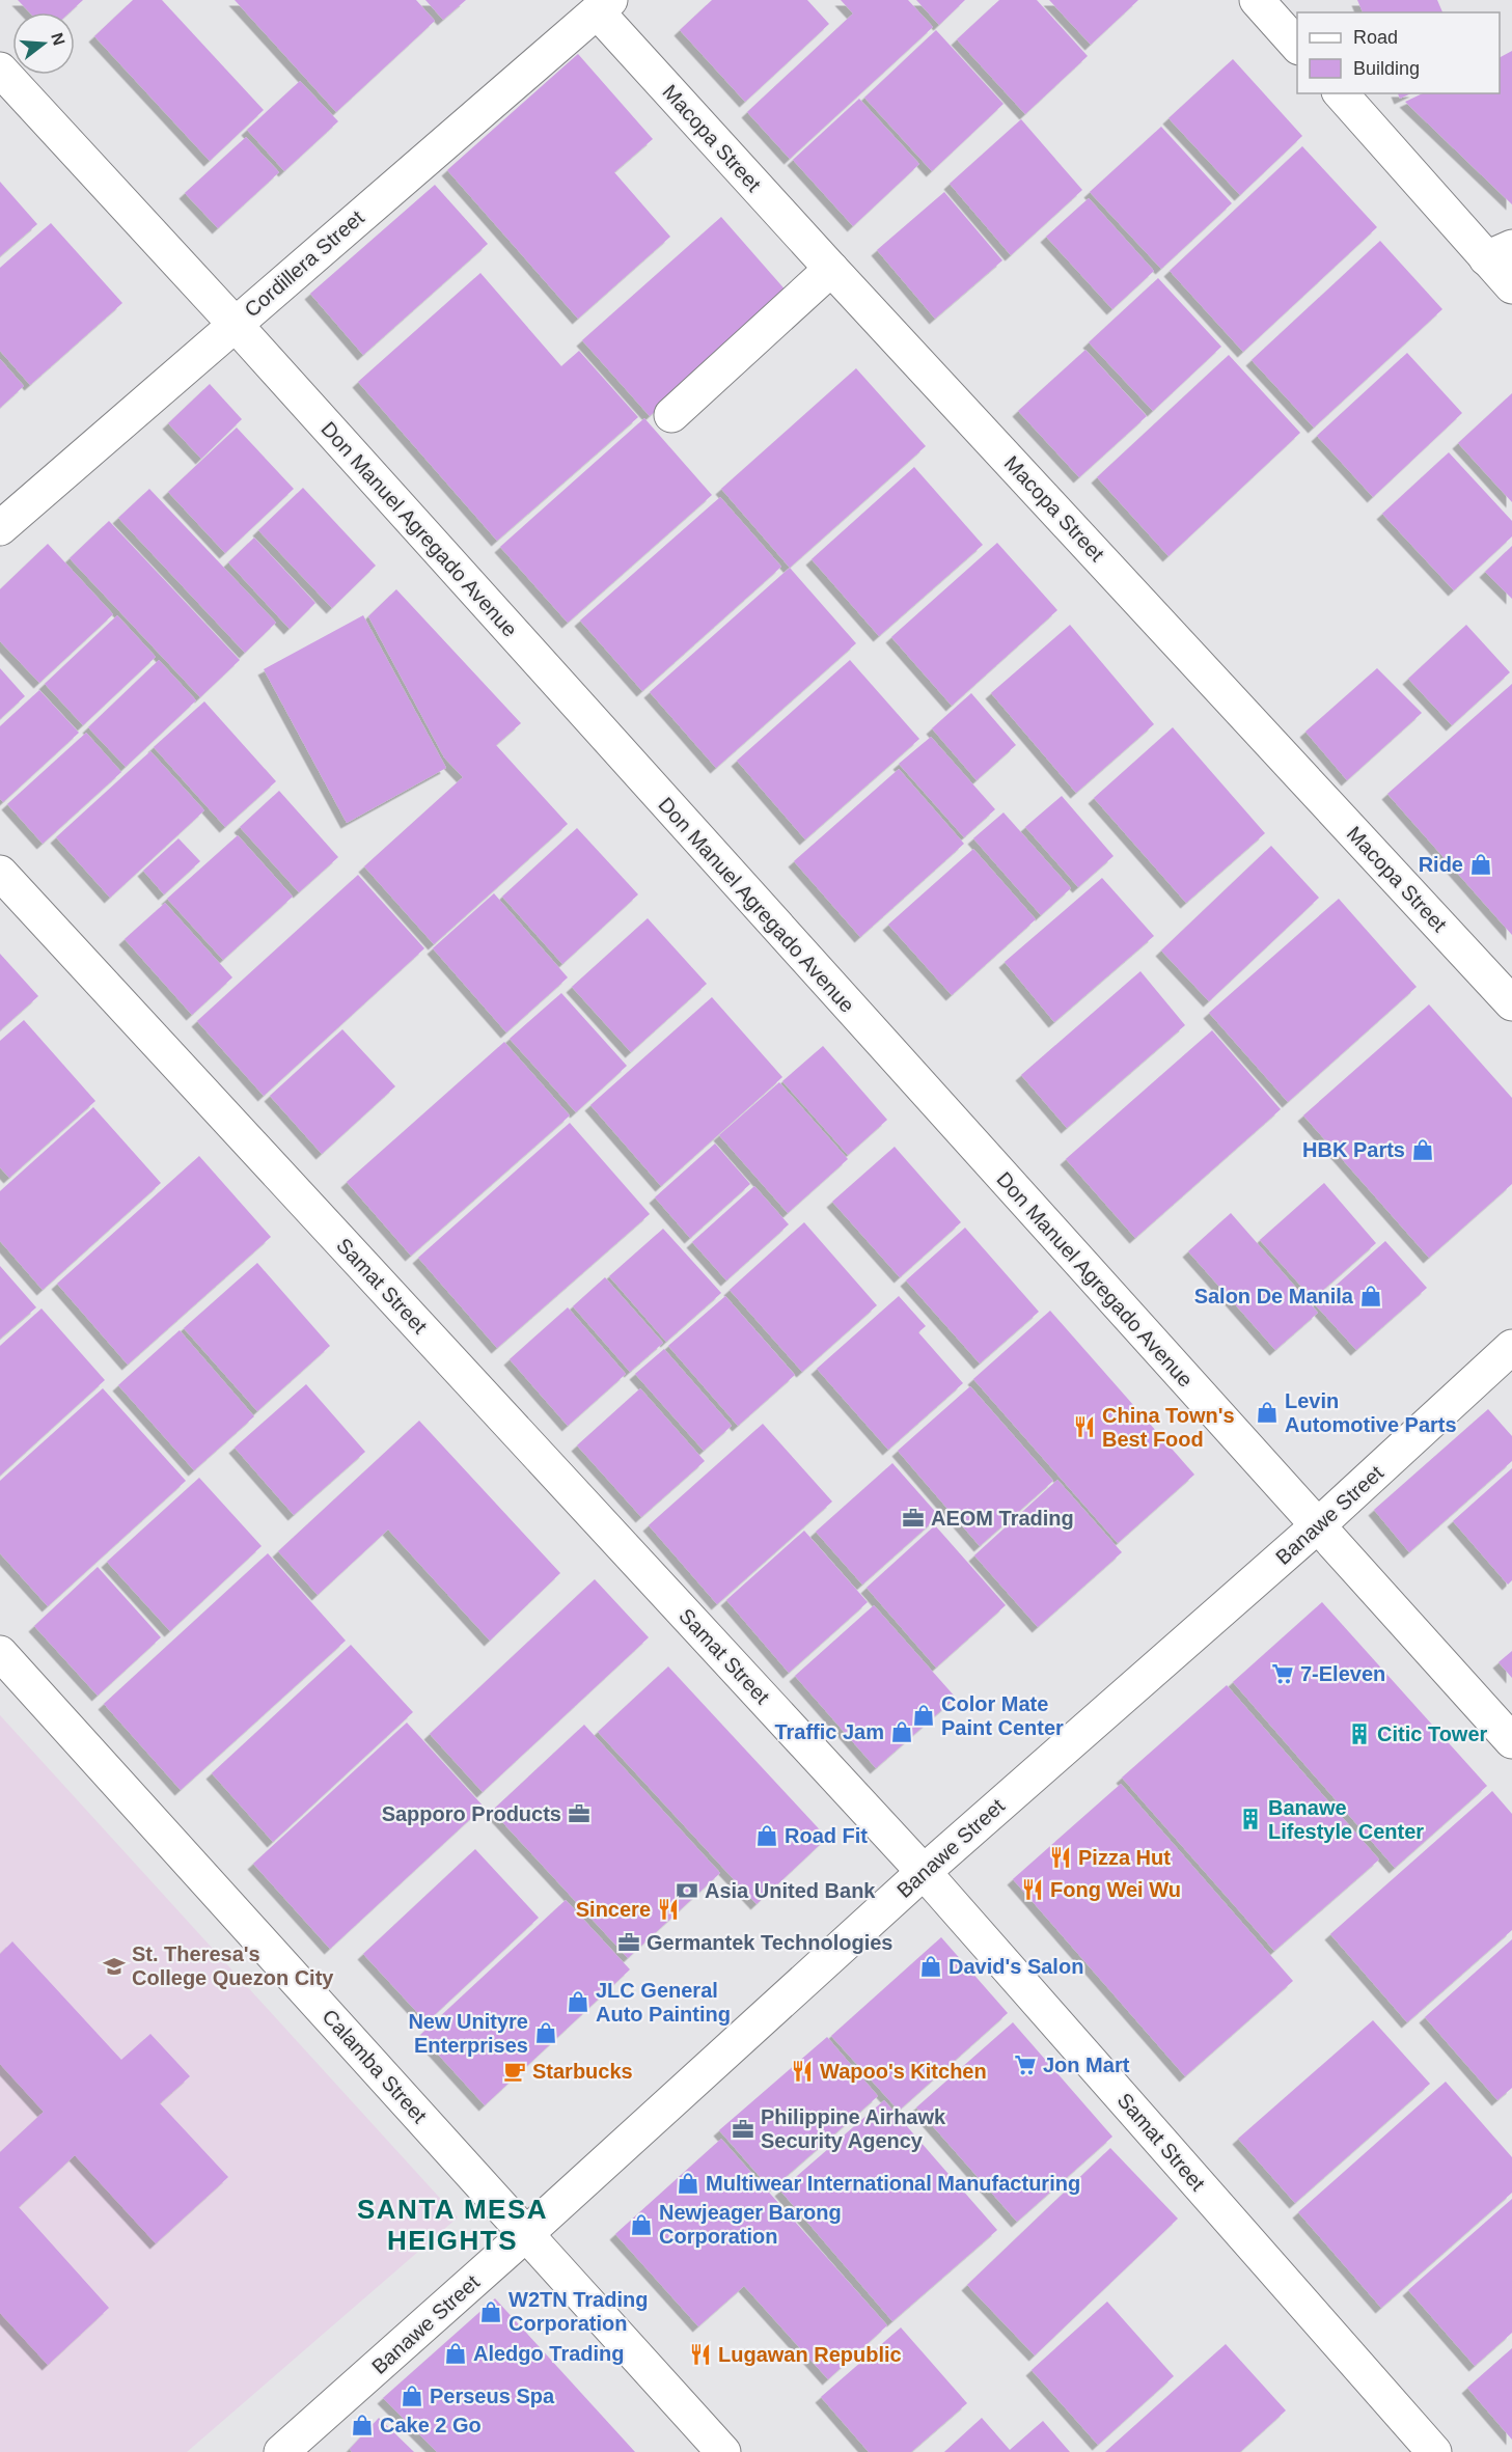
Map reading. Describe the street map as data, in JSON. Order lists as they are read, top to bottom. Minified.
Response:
{"streets":{"street":["Macopa Street","Cordillera Street","Don Manuel Agregado Avenue","Samat Street","Banawe Street","Calamba Street"]},"crossings":[["Macopa Street","Cordillera Street"],["Cordillera Street","Don Manuel Agregado Avenue"],["Don Manuel Agregado Avenue","Banawe Street"],["Samat Street","Banawe Street"],["Banawe Street","Calamba Street"]],"districts":["SANTA MESA HEIGHTS"],"places":{"shop":["Ride","HBK Parts","Salon De Manila","Levin Automotive Parts","Color Mate Paint Center","Traffic Jam","Road Fit","David's Salon","JLC General Auto Painting","New Unityre Enterprises","Multiwear International Manufacturing","Newjeager Barong Corporation","W2TN Trading Corporation","Aledgo Trading","Perseus Spa","Cake 2 Go"],"restaurant":["China Town's Best Food","Pizza Hut","Fong Wei Wu","Sincere","Wapoo's Kitchen","Lugawan Republic"],"office":["AEOM Trading","Sapporo Products","Germantek Technologies","Philippine Airhawk Security Agency"],"supermarket":["7-Eleven","Jon Mart"],"building":["Citic Tower","Banawe Lifestyle Center"],"bank":["Asia United Bank"],"school or university":["St. Theresa's College Quezon City"],"cafe":["Starbucks"]},"legend":["Road","Building"],"north":"right"}
